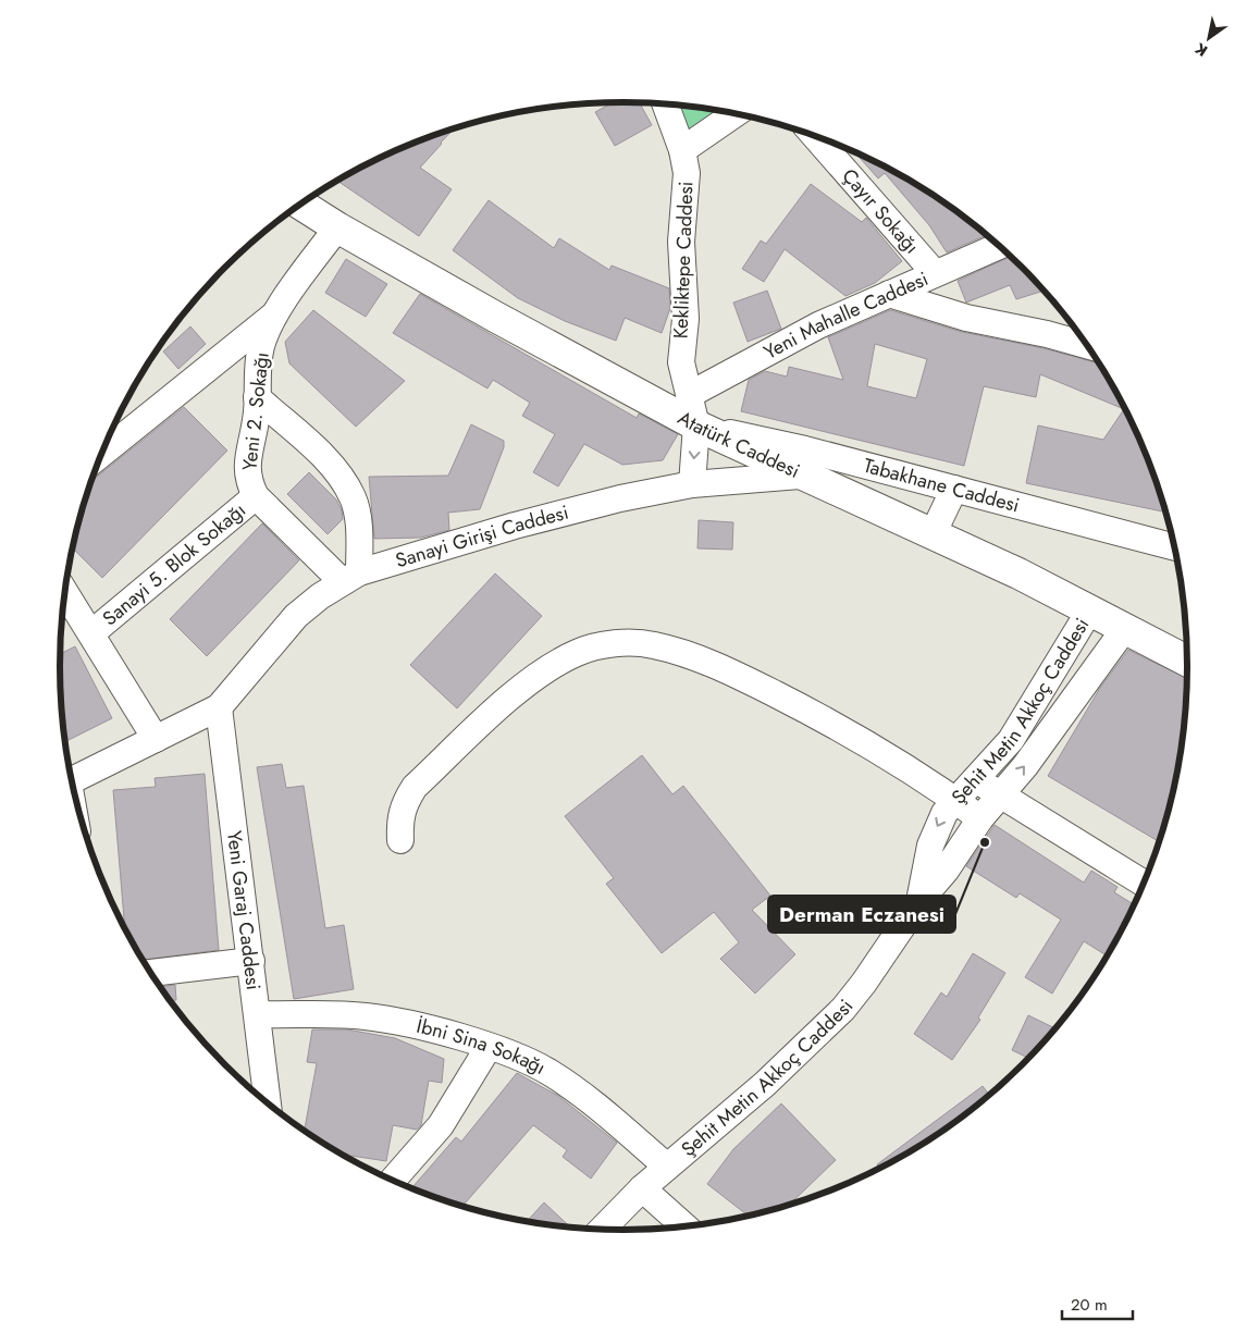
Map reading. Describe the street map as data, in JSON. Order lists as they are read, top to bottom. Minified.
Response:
{"streets":{"main road":["Atatürk Caddesi"],"street":["Çayır Sokağı","Kekliktepe Caddesi","Yeni Mahalle Caddesi","Yeni 2. Sokağı","Tabakhane Caddesi","Sanayi Girişi Caddesi","Sanayi 5. Blok Sokağı","Şehit Metin Akkoç Caddesi","Yeni Garaj Caddesi","İbni Sina Sokağı"]},"crossings":[["Çayır Sokağı","Yeni Mahalle Caddesi"],["Kekliktepe Caddesi","Yeni Mahalle Caddesi"],["Kekliktepe Caddesi","Atatürk Caddesi"],["Kekliktepe Caddesi","Tabakhane Caddesi"],["Kekliktepe Caddesi","Sanayi Girişi Caddesi"],["Yeni 2. Sokağı","Atatürk Caddesi"],["Yeni 2. Sokağı","Sanayi Girişi Caddesi"],["Yeni 2. Sokağı","Sanayi 5. Blok Sokağı"],["Atatürk Caddesi","Tabakhane Caddesi"],["Atatürk Caddesi","Sanayi Girişi Caddesi"],["Atatürk Caddesi","Şehit Metin Akkoç Caddesi"],["Sanayi Girişi Caddesi","Yeni Garaj Caddesi"],["Şehit Metin Akkoç Caddesi","İbni Sina Sokağı"],["Yeni Garaj Caddesi","İbni Sina Sokağı"]],"places":["Derman Eczanesi"],"scale_bar":"20 m","north":"bottom left"}
